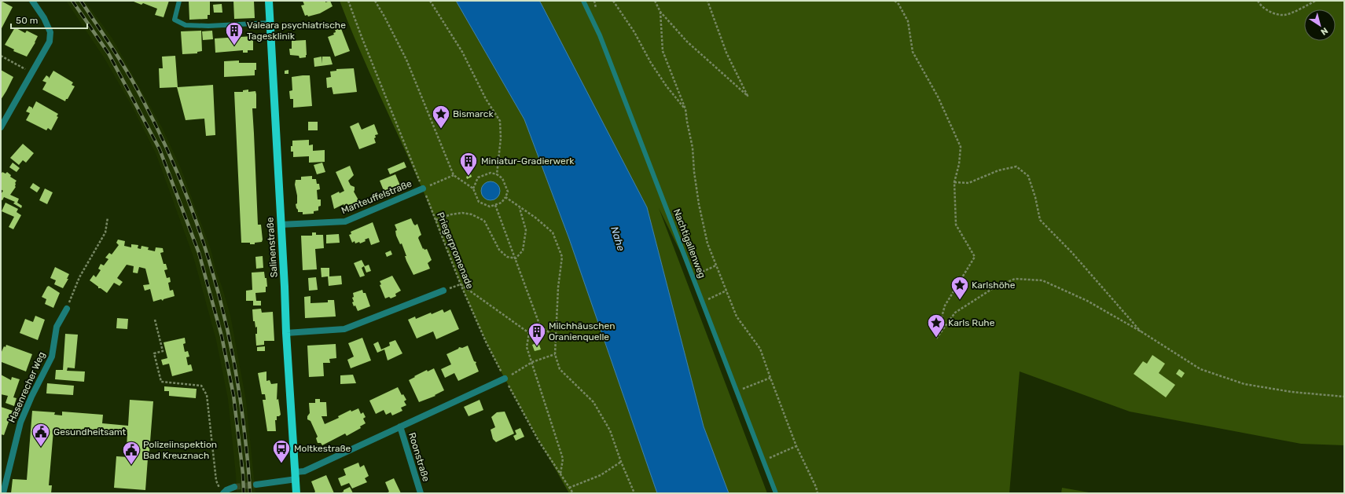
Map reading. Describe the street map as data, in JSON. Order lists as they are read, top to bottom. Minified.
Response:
{"streets":{"main road":["Salinenstraße"],"street":["Manteuffelstraße","Hasenrecher Weg","Roonstraße"],"lane":["Nachtigallenweg"],"path":["Priegerpromenade"]},"crossings":[["Manteuffelstraße","Salinenstraße"],["Manteuffelstraße","Priegerpromenade"]],"water":["Nahe"],"places":{"building":["Valeara psychiatrische Tagesklinik","Miniatur-Gradierwerk","Milchhäuschen Oranienquelle"],"place":["Bismarck","Karlshöhe","Karls Ruhe"],"public building":["Gesundheitsamt","Polizeiinspektion Bad Kreuznach"],"bus stop":["Moltkestraße"]},"scale_bar":"50 m","north":"bottom right"}
